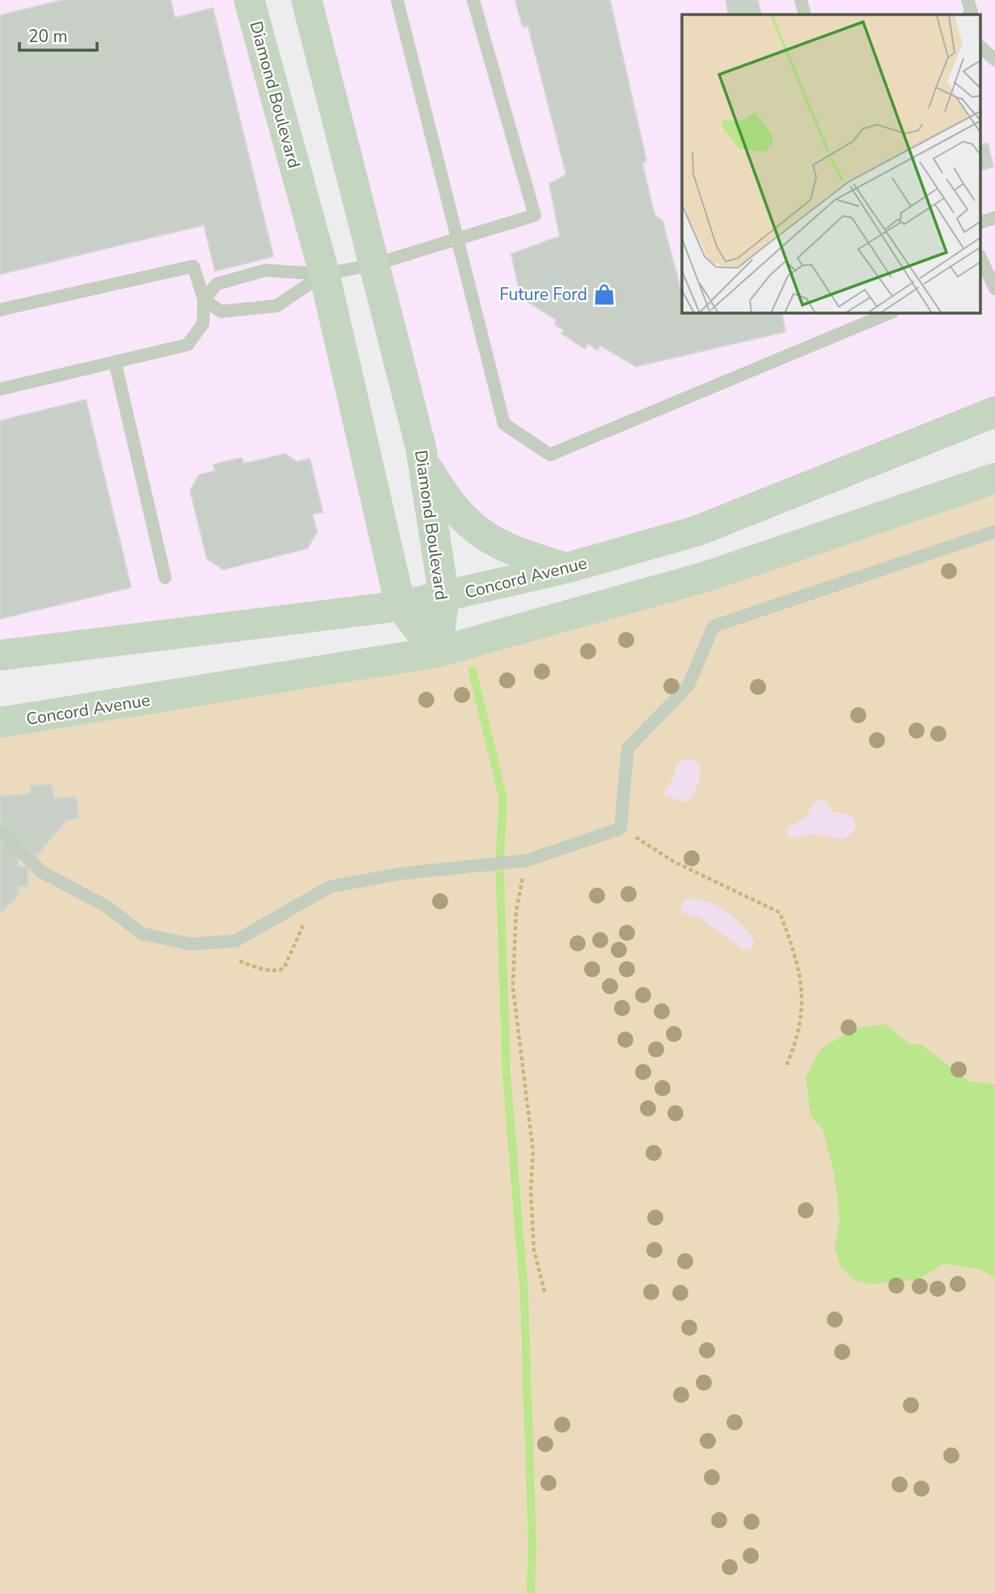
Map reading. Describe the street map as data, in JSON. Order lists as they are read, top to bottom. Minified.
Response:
{"streets":{"main road":["Diamond Boulevard","Concord Avenue"]},"crossings":[["Diamond Boulevard","Concord Avenue"]],"places":{"shop":["Future Ford"]},"scale_bar":"20 m"}
